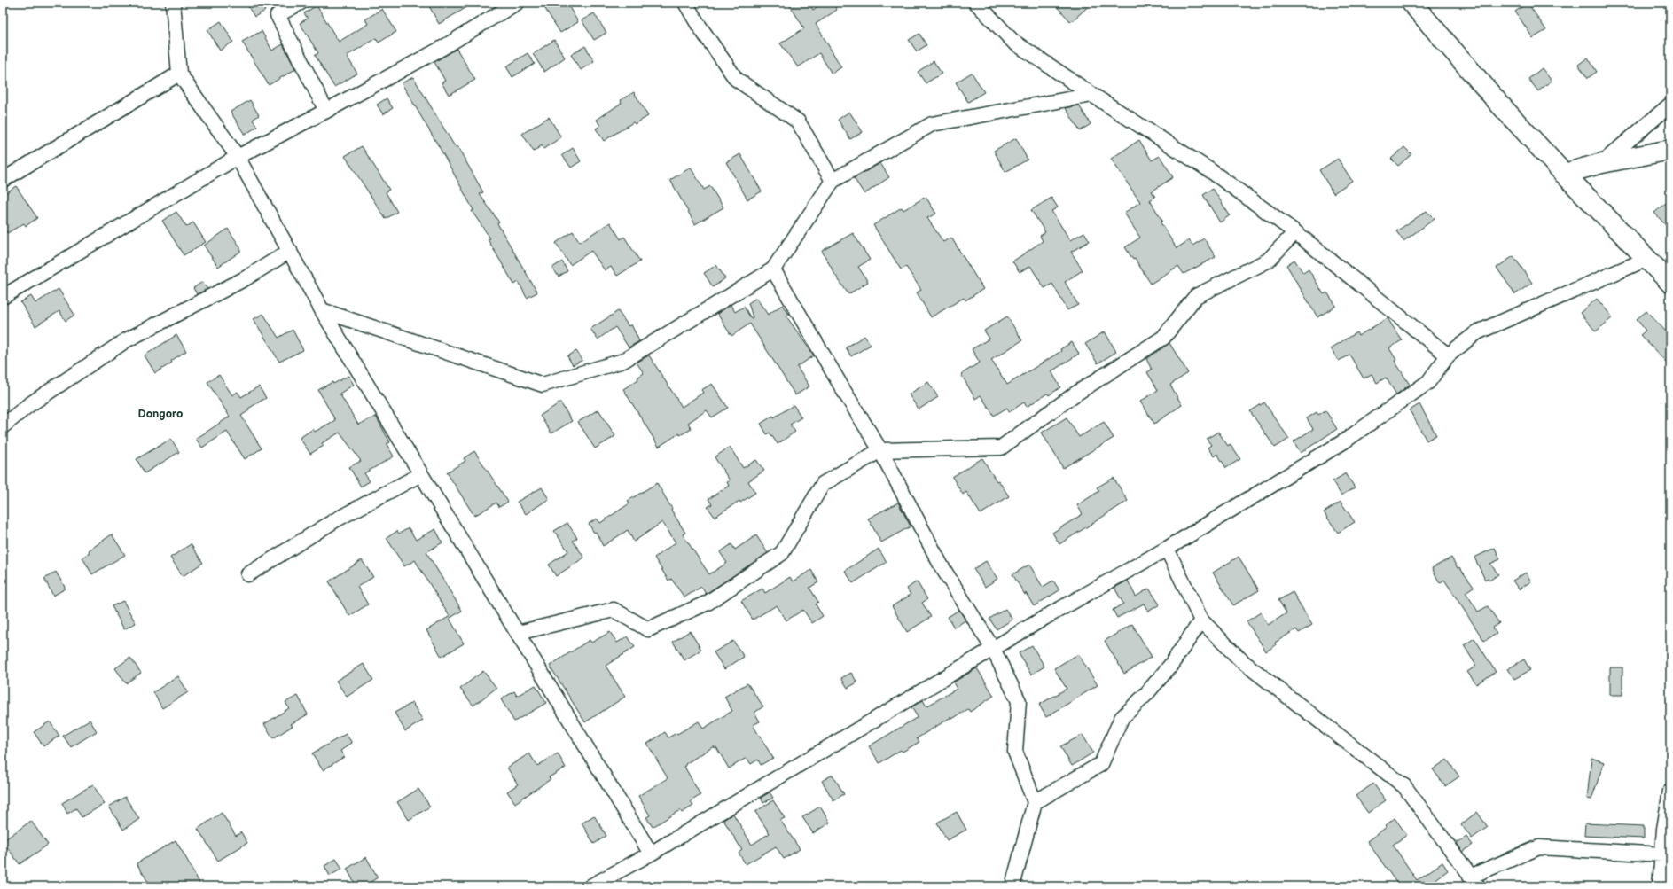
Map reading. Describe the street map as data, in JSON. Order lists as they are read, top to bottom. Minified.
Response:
{"districts":["Dongoro"]}
